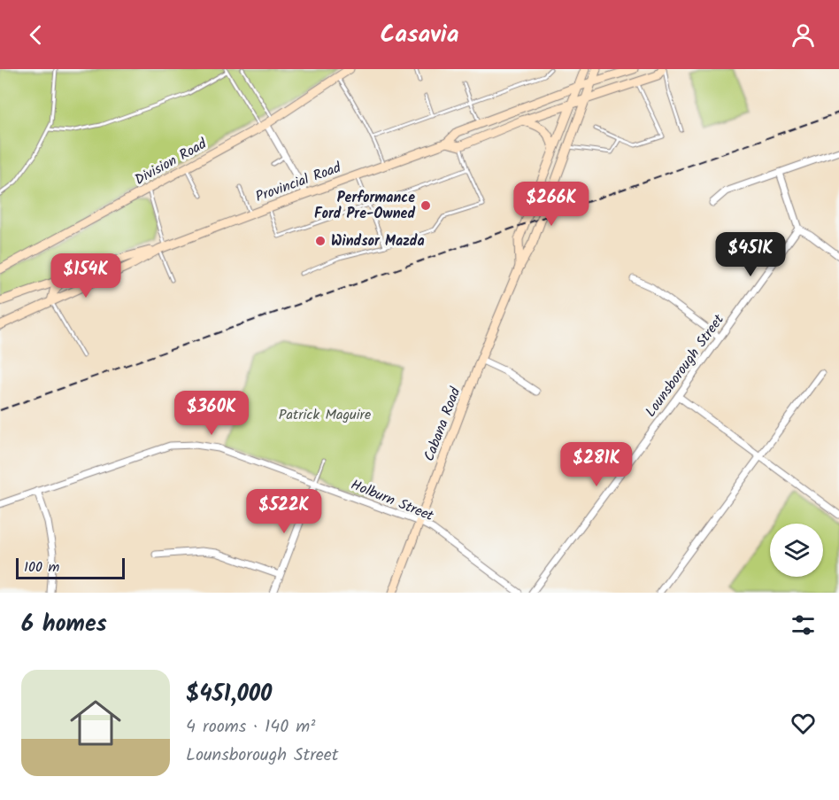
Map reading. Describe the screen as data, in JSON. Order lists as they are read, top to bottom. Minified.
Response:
{"streets":{"main road":["Division Road","Provincial Road","Cabana Road"],"street":["Lounsborough Street","Holburn Street"]},"crossings":[["Provincial Road","Cabana Road"],["Cabana Road","Holburn Street"]],"parks":["Patrick Maguire"],"places":["Performance Ford Pre-Owned","Windsor Mazda"],"scale_bar":"100 m","page":{"header":"Casavia","price":["$266K","$451K","$154K","$360K","$281K","$522K"],"scale":"100 m","heading":"6 homes","list":[{"name":"$451,000","note":"4 rooms · 140 m² · Lounsborough Street"}]}}
